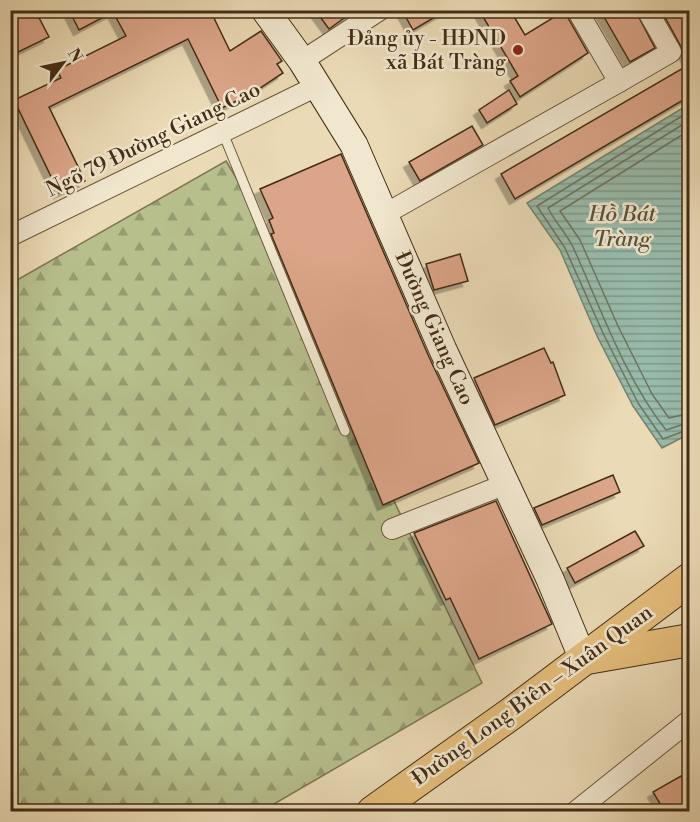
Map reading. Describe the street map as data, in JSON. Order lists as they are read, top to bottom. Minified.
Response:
{"streets":{"main road":["Đường Long Biên – Xuân Quan"],"street":["Ngõ 79 Đường Giang Cao","Đường Giang Cao"]},"crossings":[["Ngõ 79 Đường Giang Cao","Đường Giang Cao"],["Đường Giang Cao","Đường Long Biên – Xuân Quan"]],"water":["Hồ Bát Tràng"],"places":["Đảng ủy - HĐND xã Bát Tràng"],"north":"top right"}
